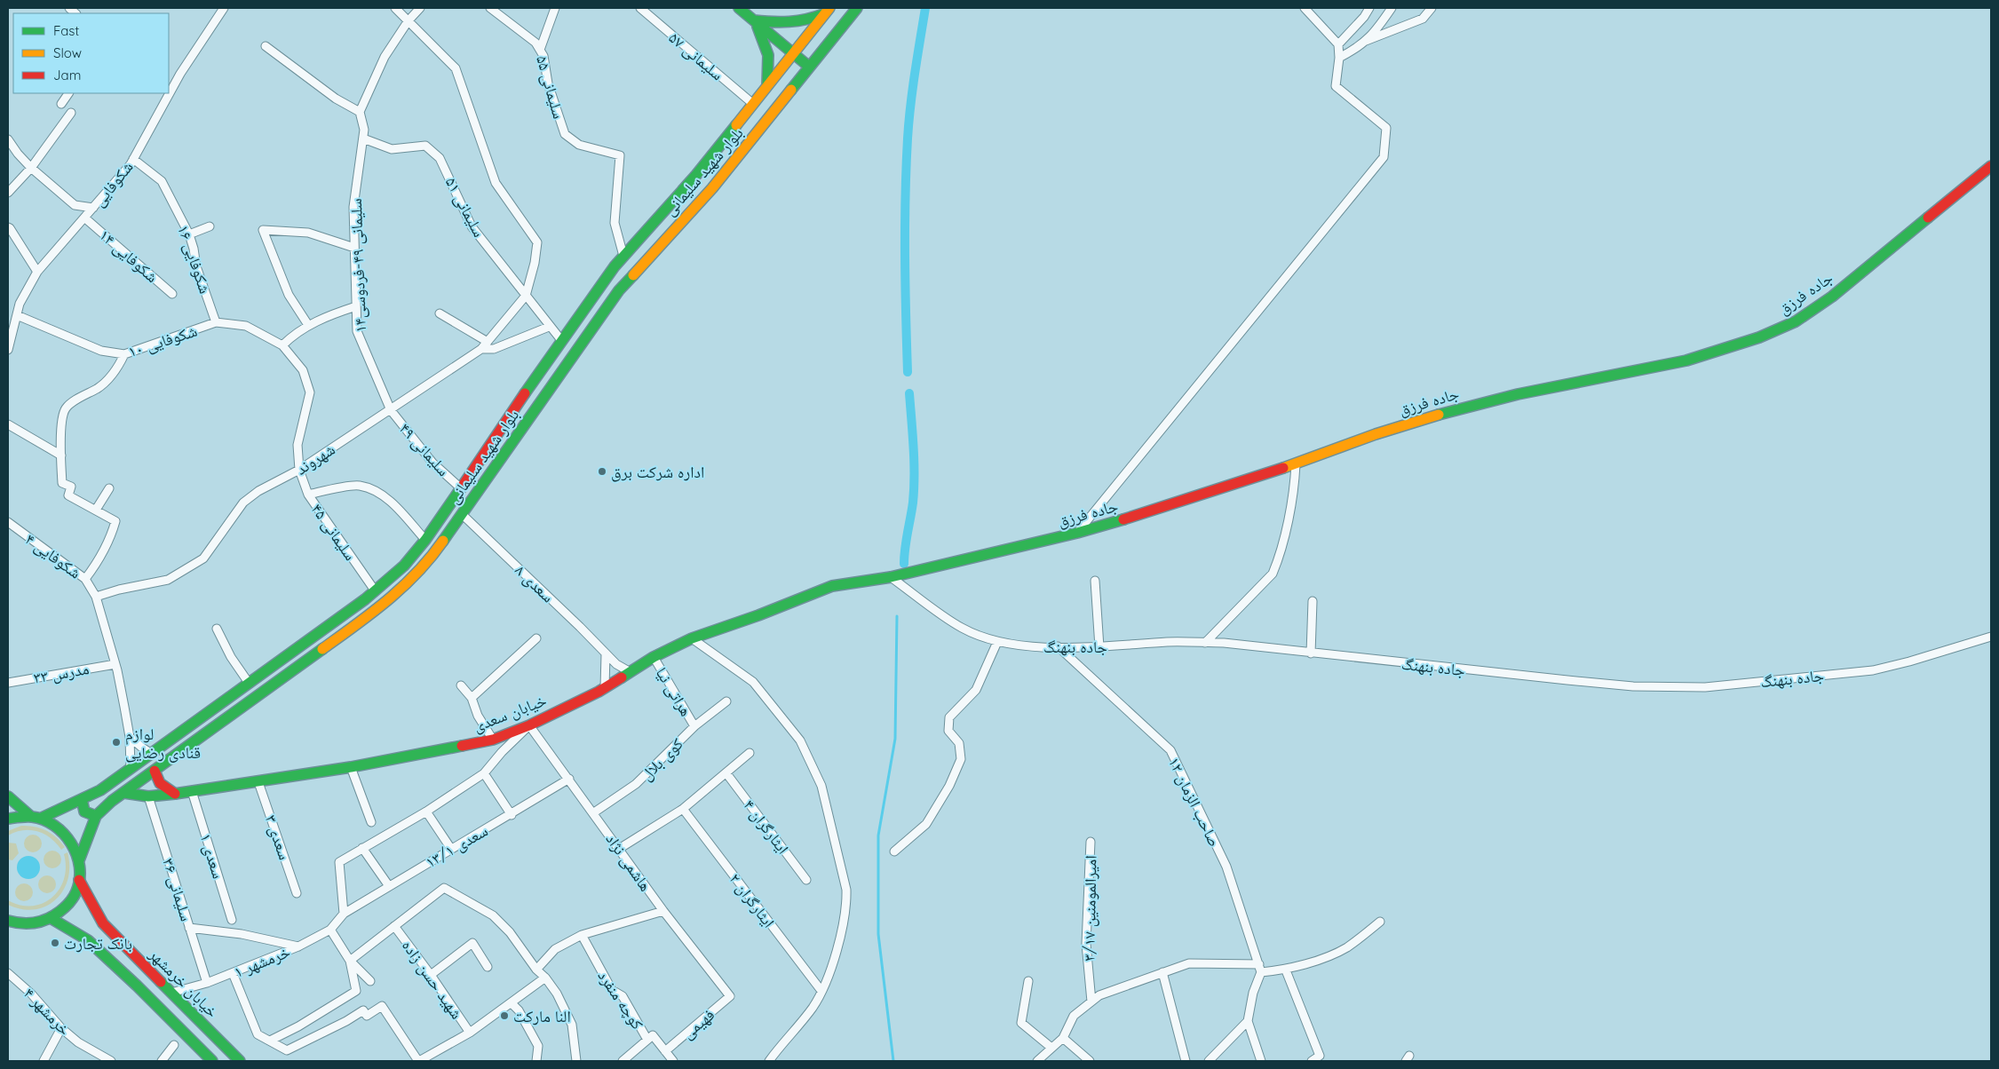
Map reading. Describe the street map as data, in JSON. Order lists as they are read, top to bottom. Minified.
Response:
{"streets":{"main road":["بلوار شهید سلیمانی","جاده فرزق","خیابان سعدی","خیابان خرمشهر"],"street":["سلیمانی ۵۷","سلیمانی ۵۵","شکوفایی","سلیمانی ۵۱","شکوفایی ۱۴","شکوفایی ۱۶","سلیمانی ۴۹-فردوسی۱۴","شکوفایی ۱۰","سلیمانی ۴۹","شهروند","سلیمانی ۴۵","شکوفایی ۴","سعدی ۸","جاده بنهنگ","مدرس ۳۳","هراتی نیا","کوی بلال","صاحب الزمان ۱۲","ایثارگران ۴","سعدی ۳","سعدی ۱۳/۱","سعدی ۱","هاشمی نژاد","سلیمانی ۳۶","ایثارگران ۲","امیرالمومنین ۳/۱۷","خرمشهر ۱","شهید حسن زاده","کوچه منفرد","خرمشهر ۴","فهیمی"]},"crossings":[["سلیمانی ۵۷","بلوار شهید سلیمانی"],["سلیمانی ۵۵","بلوار شهید سلیمانی"],["بلوار شهید سلیمانی","سلیمانی ۵۱"],["بلوار شهید سلیمانی","سلیمانی ۴۹"],["بلوار شهید سلیمانی","سلیمانی ۴۵"],["بلوار شهید سلیمانی","شکوفایی ۴"],["بلوار شهید سلیمانی","سعدی ۸"],["بلوار شهید سلیمانی","خیابان سعدی"],["شکوفایی","شکوفایی ۱۴"],["شکوفایی","شکوفایی ۱۶"],["شکوفایی","شکوفایی ۱۰"],["سلیمانی ۵۱","سلیمانی ۴۹-فردوسی۱۴"],["سلیمانی ۵۱","شهروند"],["شکوفایی ۱۶","شکوفایی ۱۰"],["سلیمانی ۴۹-فردوسی۱۴","سلیمانی ۴۹"],["سلیمانی ۴۹-فردوسی۱۴","شهروند"],["جاده فرزق","جاده بنهنگ"],["جاده فرزق","خیابان سعدی"],["شکوفایی ۱۰","سلیمانی ۴۵"],["سلیمانی ۴۹","شهروند"],["شهروند","سلیمانی ۴۵"],["شهروند","شکوفایی ۴"],["شکوفایی ۴","مدرس ۳۳"],["سعدی ۸","خیابان سعدی"],["جاده بنهنگ","صاحب الزمان ۱۲"],["هراتی نیا","خیابان سعدی"],["هراتی نیا","کوی بلال"],["خیابان سعدی","سعدی ۳"],["خیابان سعدی","سعدی ۱"],["خیابان سعدی","هاشمی نژاد"],["خیابان سعدی","سلیمانی ۳۶"],["کوی بلال","هاشمی نژاد"],["سعدی ۱۳/۱","هاشمی نژاد"],["سعدی ۱۳/۱","خرمشهر ۱"],["هاشمی نژاد","فهیمی"],["سلیمانی ۳۶","خرمشهر ۱"],["خرمشهر ۱","خیابان خرمشهر"],["کوچه منفرد","فهیمی"]],"places":["اداره شرکت برق","لوازم قنادی رضایی","بانک تجارت","النا مارکت"],"legend":["Fast","Slow","Jam"]}
